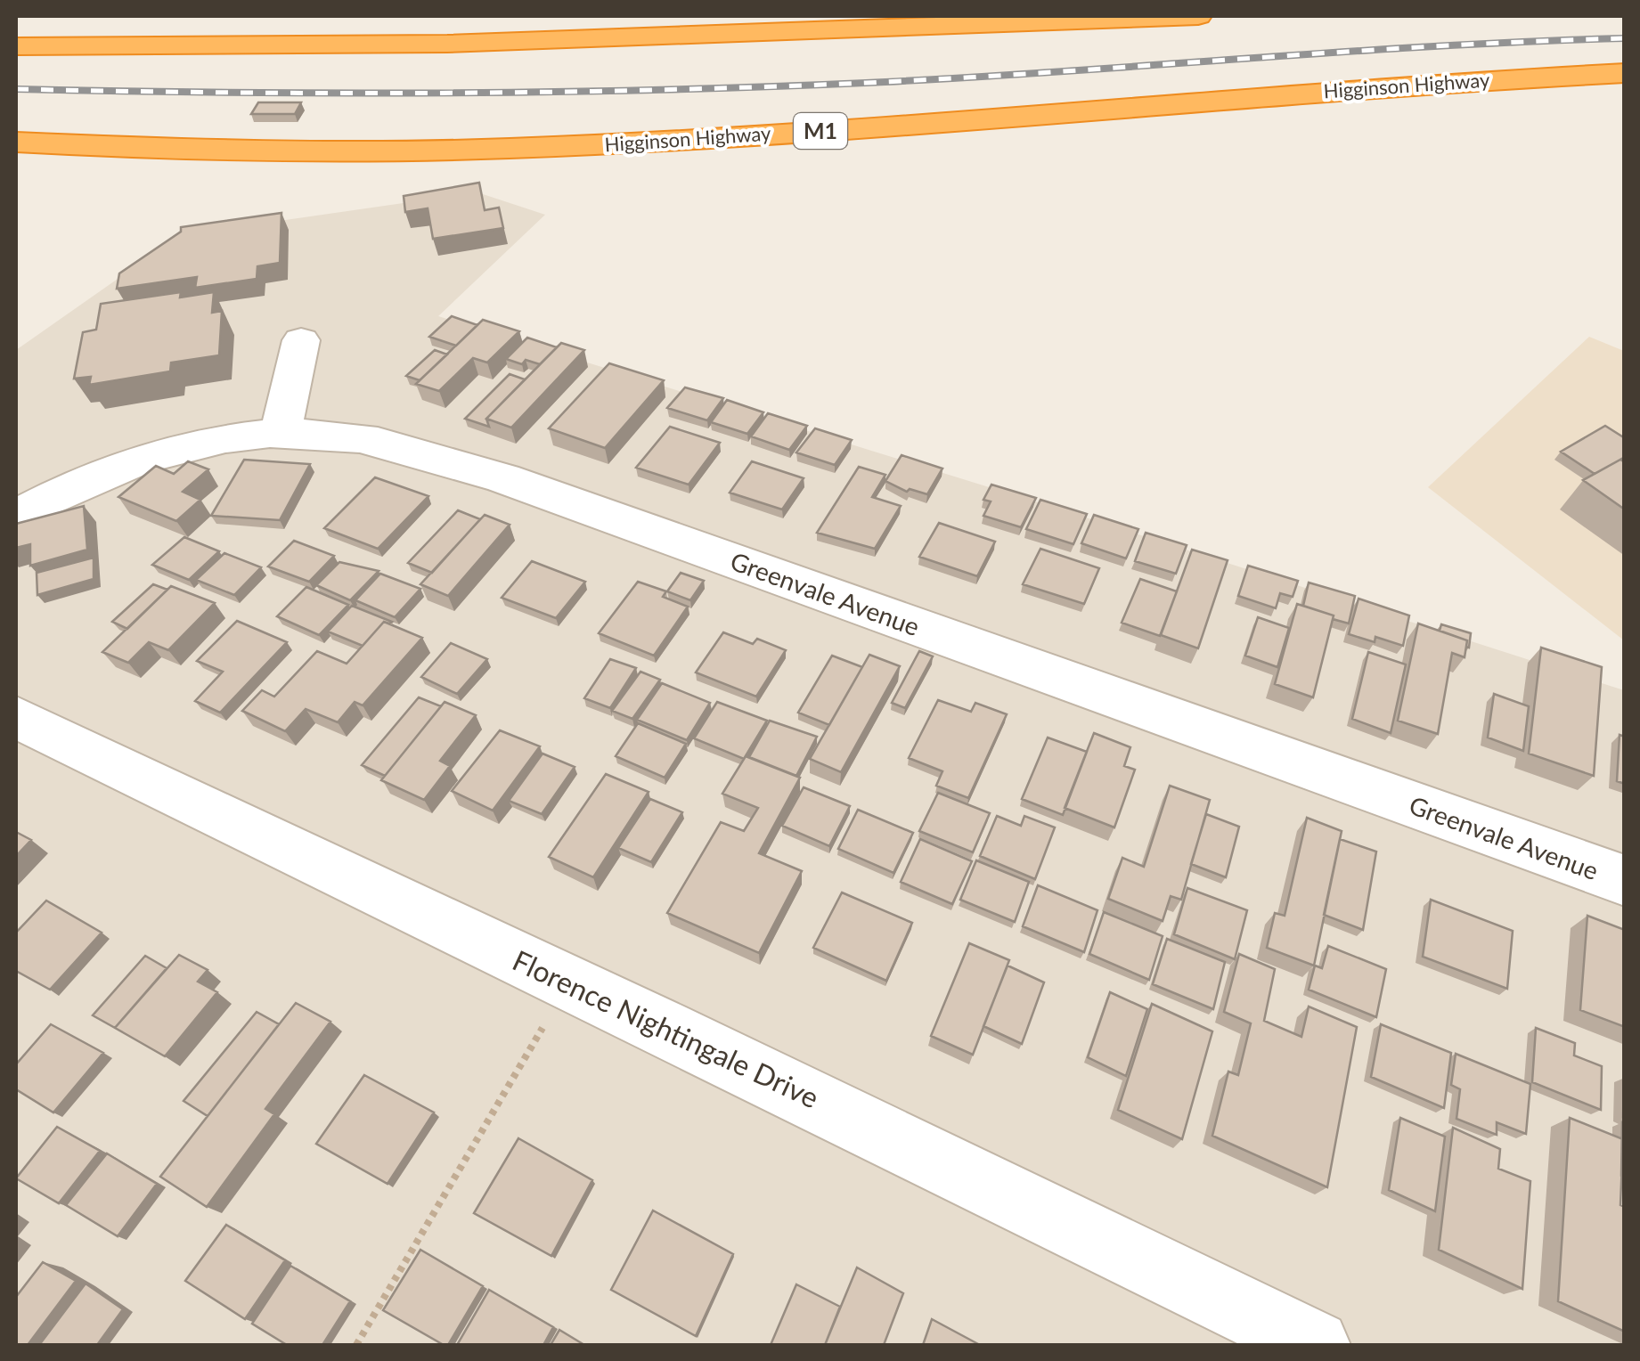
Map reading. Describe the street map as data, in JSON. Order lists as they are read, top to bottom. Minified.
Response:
{"streets":{"highway":["Higginson Highway","M1"],"street":["Greenvale Avenue","Florence Nightingale Drive"]}}
